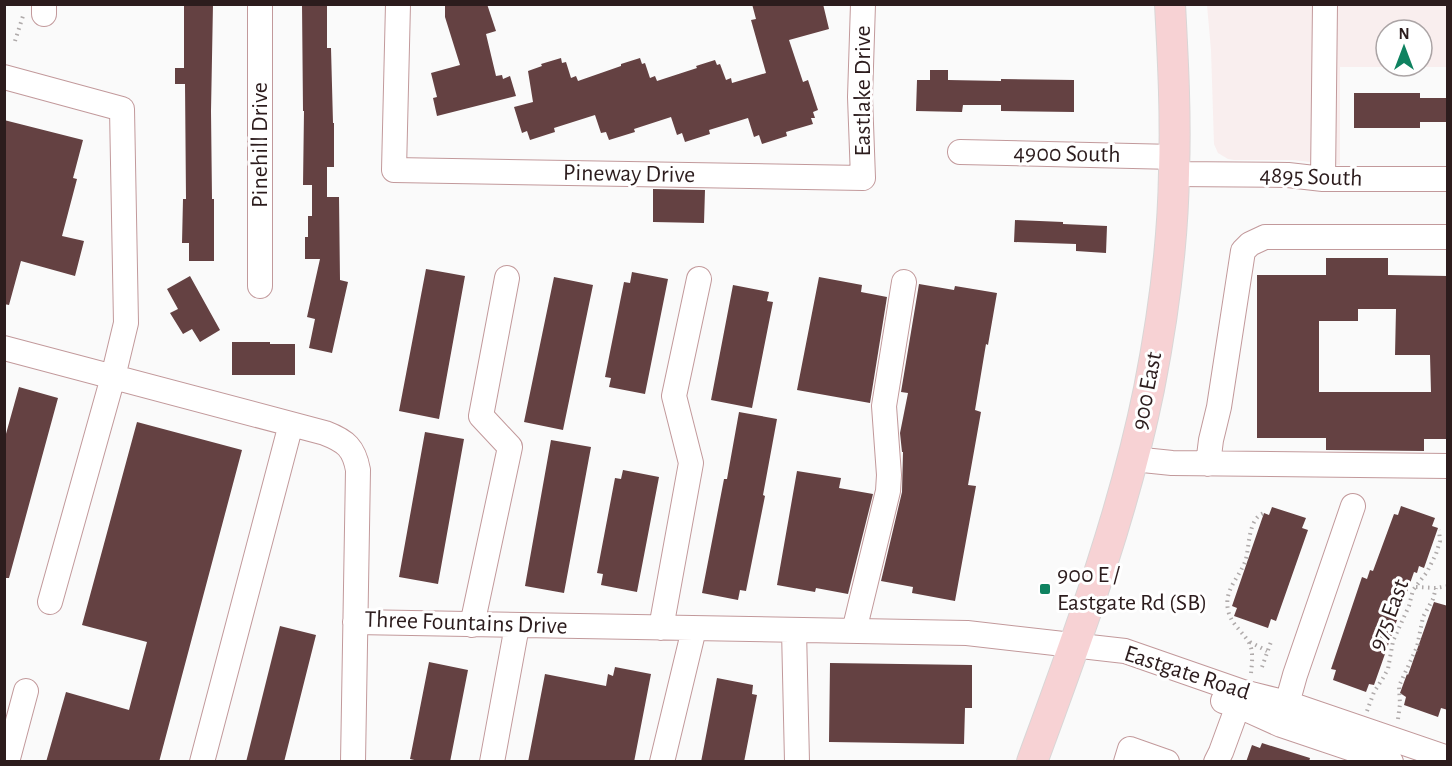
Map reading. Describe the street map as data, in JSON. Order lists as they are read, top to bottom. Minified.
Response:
{"streets":{"main road":["900 East"],"street":["Eastlake Drive","Pinehill Drive","4900 South","Pineway Drive","4895 South","Three Fountains Drive","Eastgate Road"],"path":["975 East"]},"crossings":[["Eastlake Drive","Pineway Drive"],["4900 South","4895 South"],["4900 South","900 East"],["4895 South","900 East"],["900 East","Three Fountains Drive"],["900 East","Eastgate Road"],["975 East","Eastgate Road"],["Three Fountains Drive","Eastgate Road"]],"places":{"transit":["900 E / Eastgate Rd (SB)"]},"north":"top"}
